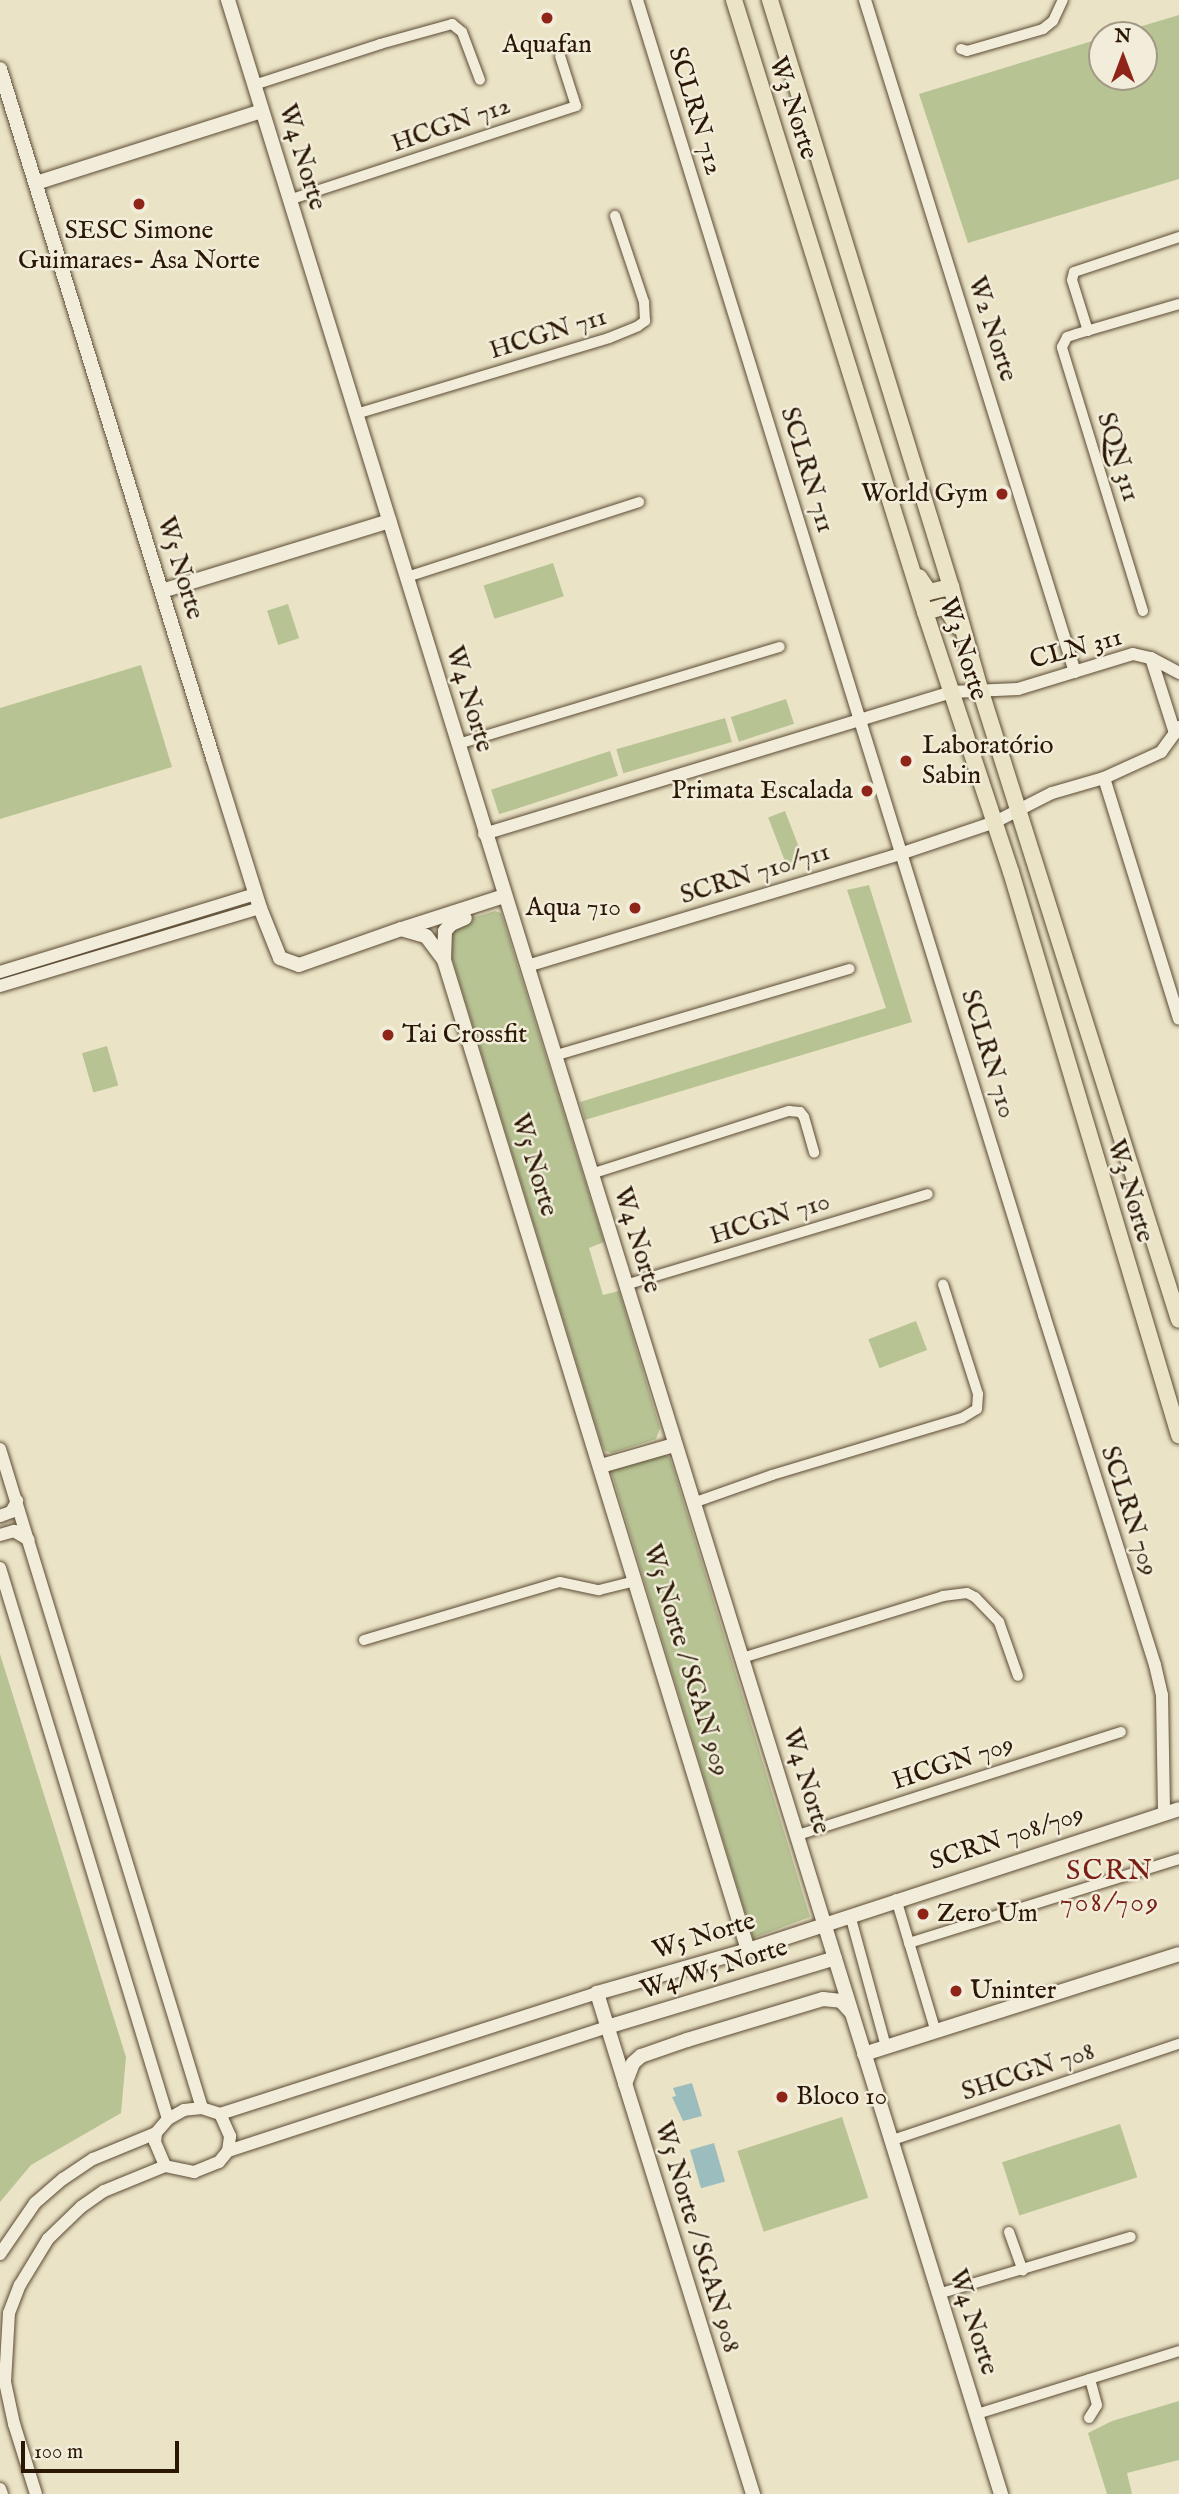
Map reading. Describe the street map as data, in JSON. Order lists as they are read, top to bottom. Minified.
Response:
{"streets":{"main road":["W3 Norte","W4 Norte","W5 Norte","W5 Norte / SGAN 909","SCRN 708/709","W4/W5 Norte","W5 Norte / SGAN 908"],"street":["SCLRN 712","HCGN 712","W2 Norte","HCGN 711","SQN 311","SCLRN 711","CLN 311","SCRN 710/711","SCLRN 710","HCGN 710","SCLRN 709","HCGN 709","SHCGN 708"]},"crossings":[["W3 Norte","CLN 311"],["W3 Norte","SCRN 710/711"],["SCLRN 712","SCLRN 711"],["HCGN 712","W4 Norte"],["W4 Norte","HCGN 711"],["W4 Norte","W5 Norte"],["W4 Norte","SCRN 710/711"],["W4 Norte","HCGN 710"],["W4 Norte","HCGN 709"],["W4 Norte","SCRN 708/709"],["W4 Norte","W4/W5 Norte"],["W4 Norte","SHCGN 708"],["W2 Norte","CLN 311"],["SCLRN 711","SCRN 710/711"],["SCLRN 711","SCLRN 710"],["W5 Norte","W5 Norte / SGAN 909"],["W5 Norte","SCRN 708/709"],["W5 Norte","W5 Norte / SGAN 908"],["SCRN 710/711","SCLRN 710"],["SCLRN 710","SCLRN 709"],["SCLRN 709","SCRN 708/709"],["W4/W5 Norte","W5 Norte / SGAN 908"]],"districts":["SCRN 708/709"],"places":["Aquafan","SESC Simone Guimaraes- Asa Norte","World Gym","Laboratório Sabin","Primata Escalada","Aqua 710","Tai Crossfit","Zero Um","Uninter","Bloco 10"],"scale_bar":"100 m","north":"top"}
